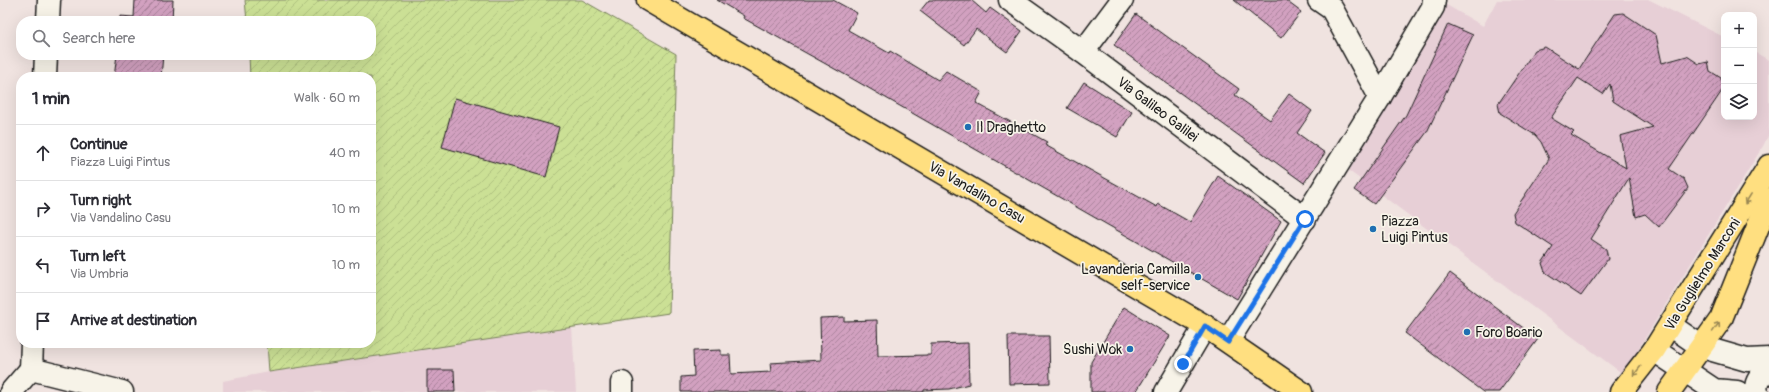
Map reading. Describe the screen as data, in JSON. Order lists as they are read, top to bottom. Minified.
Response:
{"streets":{"main road":["Via Vandalino Casu","Via Guglielmo Marconi"],"street":["Via Galileo Galilei"]},"places":["Il Draghetto","Piazza Luigi Pintus","Lavanderia Camilla self-service","Foro Boario","Sushi Wok"],"page":{"map_buttons":["+","−"],"search":"Search here","heading":["1 min","Walk · 60 m"],"list":[["Continue","Piazza Luigi Pintus","40 m"],["Turn right","Via Vandalino Casu","10 m"],["Turn left","Via Umbria","10 m"],"Arrive at destination"]}}
